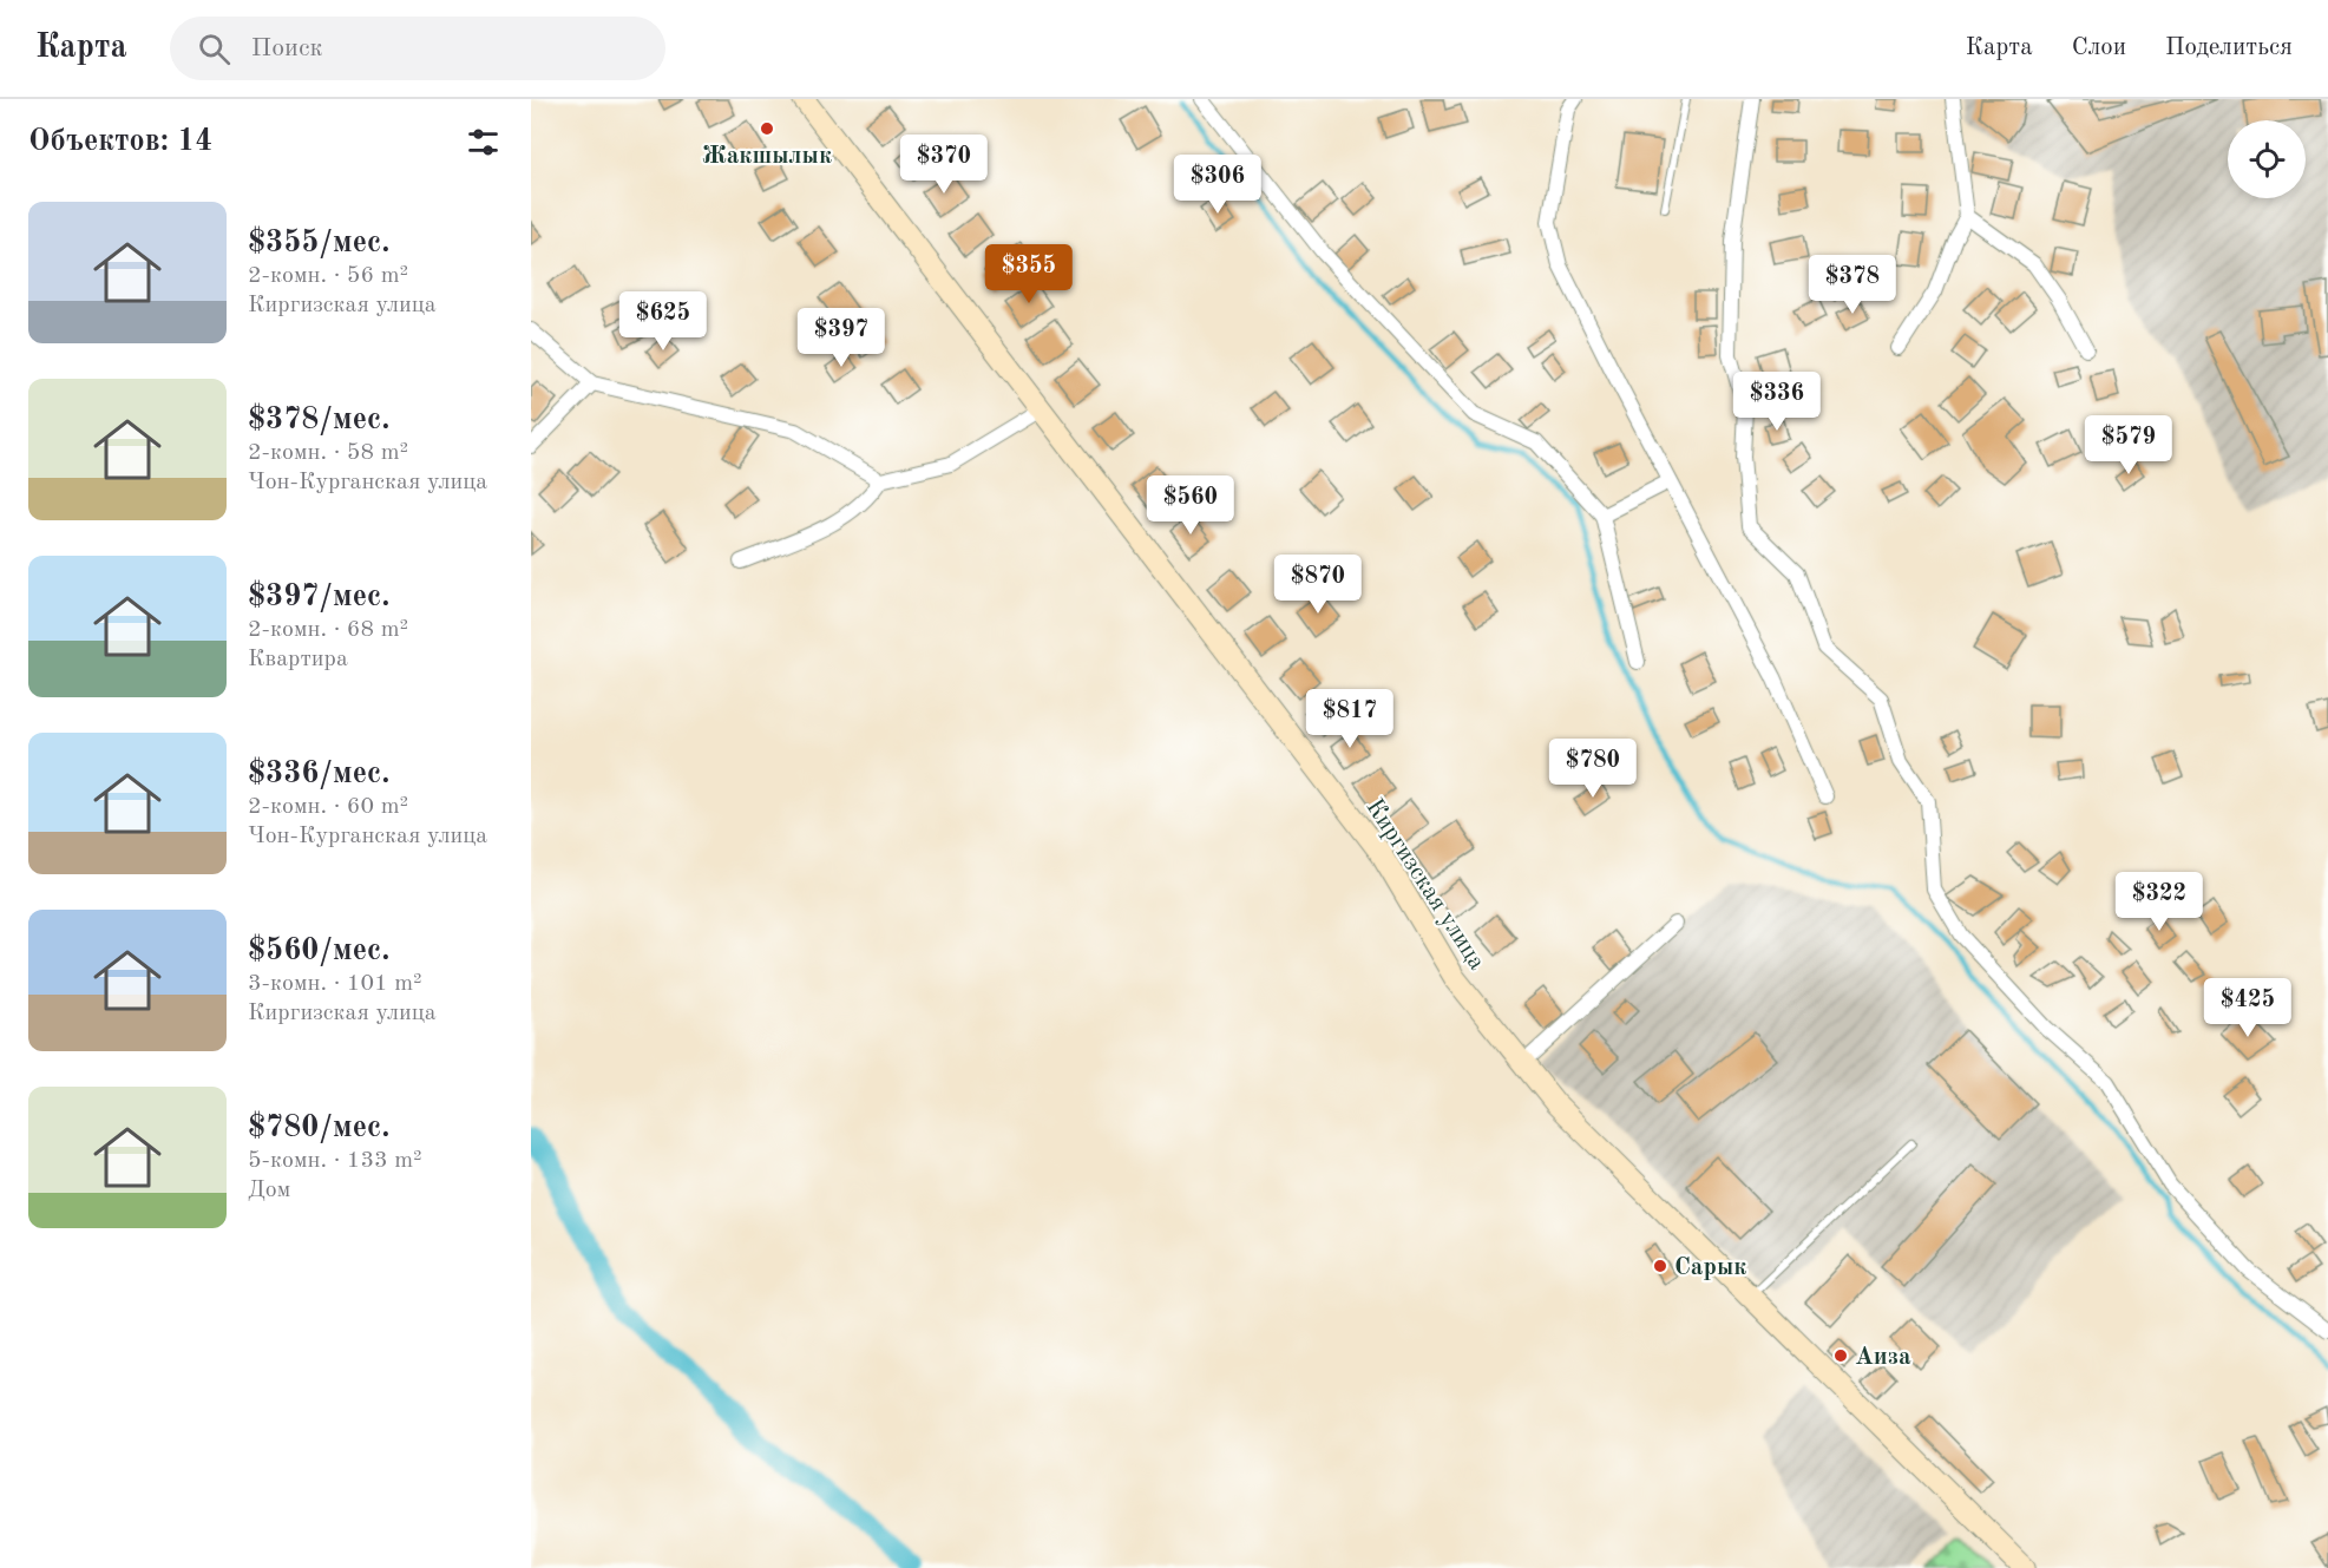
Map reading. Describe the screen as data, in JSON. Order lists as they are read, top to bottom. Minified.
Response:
{"streets":{"main road":["Киргизская улица"]},"places":["Жакшылык","Сарык","Аиза"],"page":{"header":"Карта","search":"Поиск","nav":["Карта","Слои","Поделиться"],"heading":"Объектов: 14","price":["$370","$306","$355","$378","$625","$397","$336","$579","$560","$870","$817","$780","$322","$425"],"list":[{"name":"$355/мес.","note":"2-комн. · 56 m² · Киргизская улица"},{"name":"$378/мес.","note":"2-комн. · 58 m² · Чон-Курганская улица"},{"name":"$397/мес.","note":"2-комн. · 68 m² · Квартира"},{"name":"$336/мес.","note":"2-комн. · 60 m² · Чон-Курганская улица"},{"name":"$560/мес.","note":"3-комн. · 101 m² · Киргизская улица"},{"name":"$780/мес.","note":"5-комн. · 133 m² · Дом"}]}}
